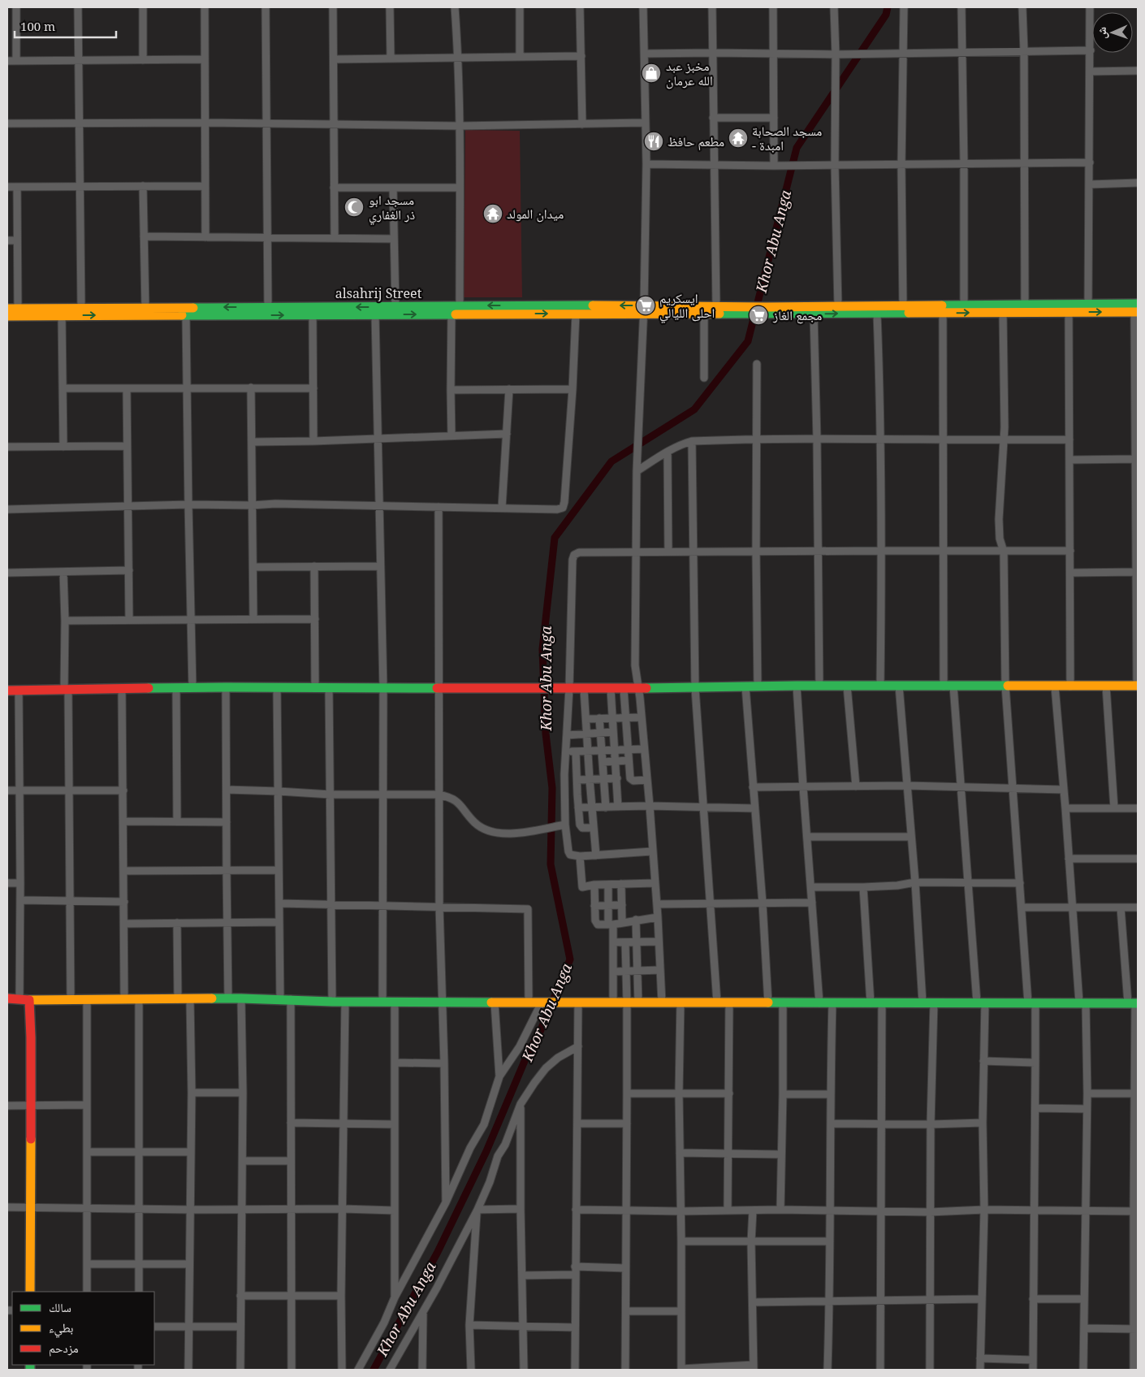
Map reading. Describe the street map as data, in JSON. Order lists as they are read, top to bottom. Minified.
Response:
{"streets":{"street":["alsahrij Street"]},"water":["Khor Abu Anga"],"places":{"shop":["مخبز عبد الله عرمان"],"temple":["مسجد الصحابة - امبدة","ميدان المولد"],"restaurant":["مطعم حافظ"],"mosque":["مسجد ابو ذر الغفاري"],"supermarket":["ايسكريم احلى الليالي","مجمع الغاز"]},"legend":["سالك","بطيء","مزدحم"],"scale_bar":"100 m","north":"left"}
